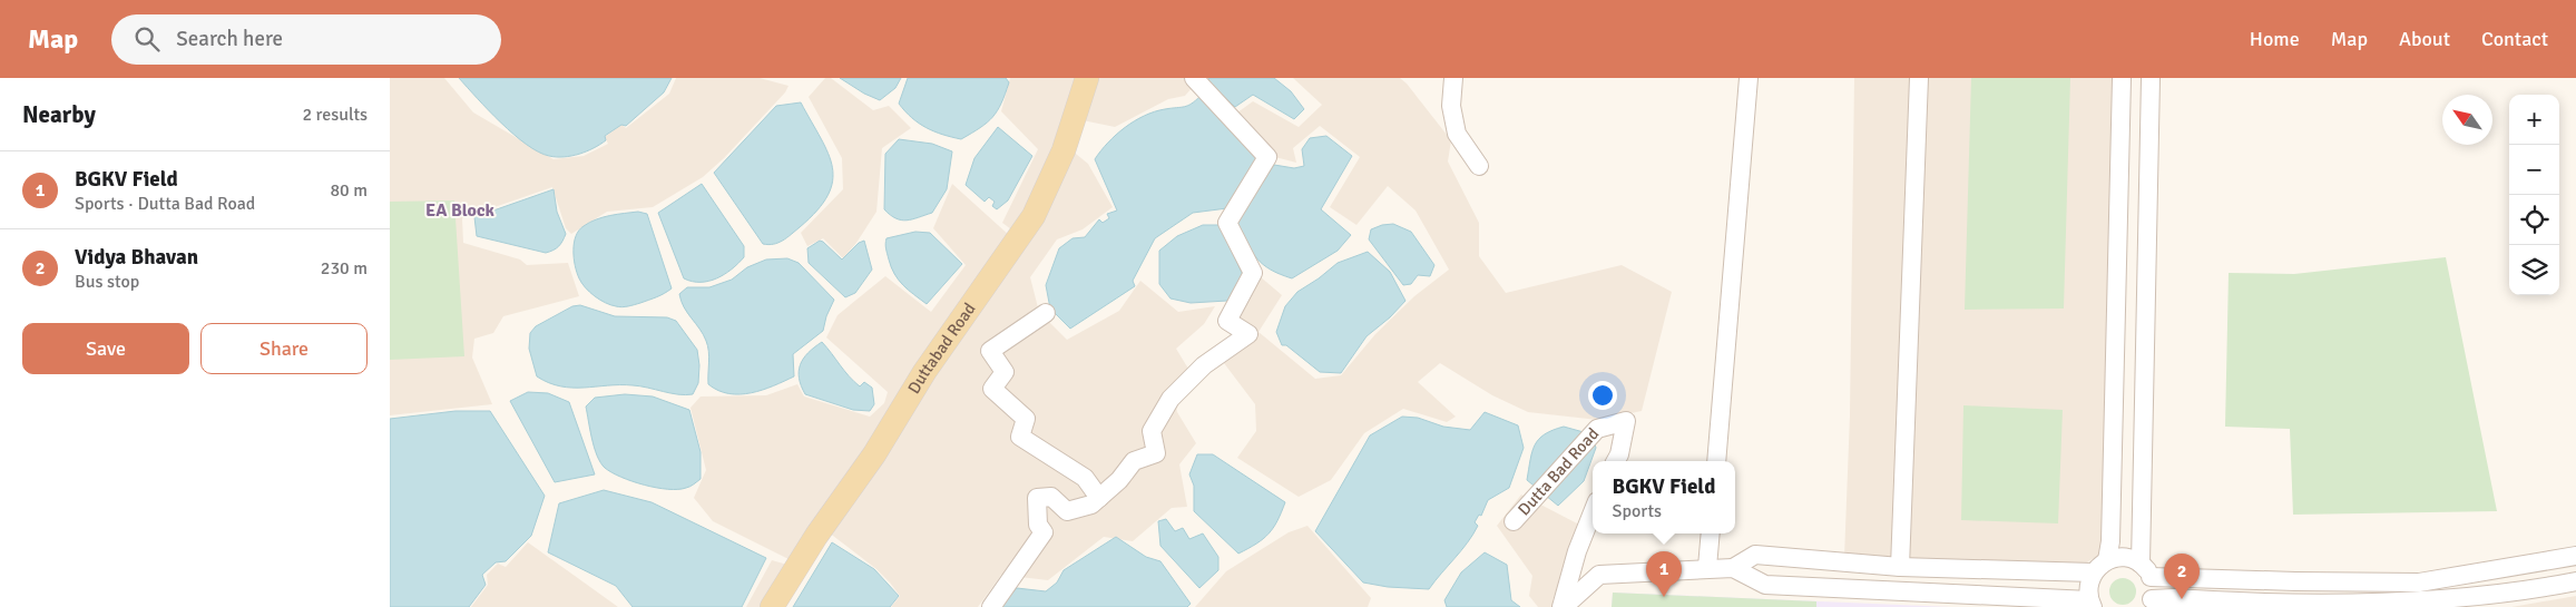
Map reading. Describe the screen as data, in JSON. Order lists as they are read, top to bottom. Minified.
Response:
{"streets":{"main road":["Duttabad Road"],"street":["Dutta Bad Road"]},"districts":["EA Block"],"north":"top left","page":{"header":"Map","search":"Search here","nav":["Home","Map","About","Contact"],"heading":["Nearby","2 results"],"map_buttons":["+","−"],"list":[{"mark":"1","name":"BGKV Field","note":"Sports · Dutta Bad Road","value":"80 m"},{"mark":"2","name":"Vidya Bhavan","note":"Bus stop","value":"230 m"}],"buttons":["Save","Share"],"popup":["BGKV Field","Sports"],"pins":["1","2"]}}
